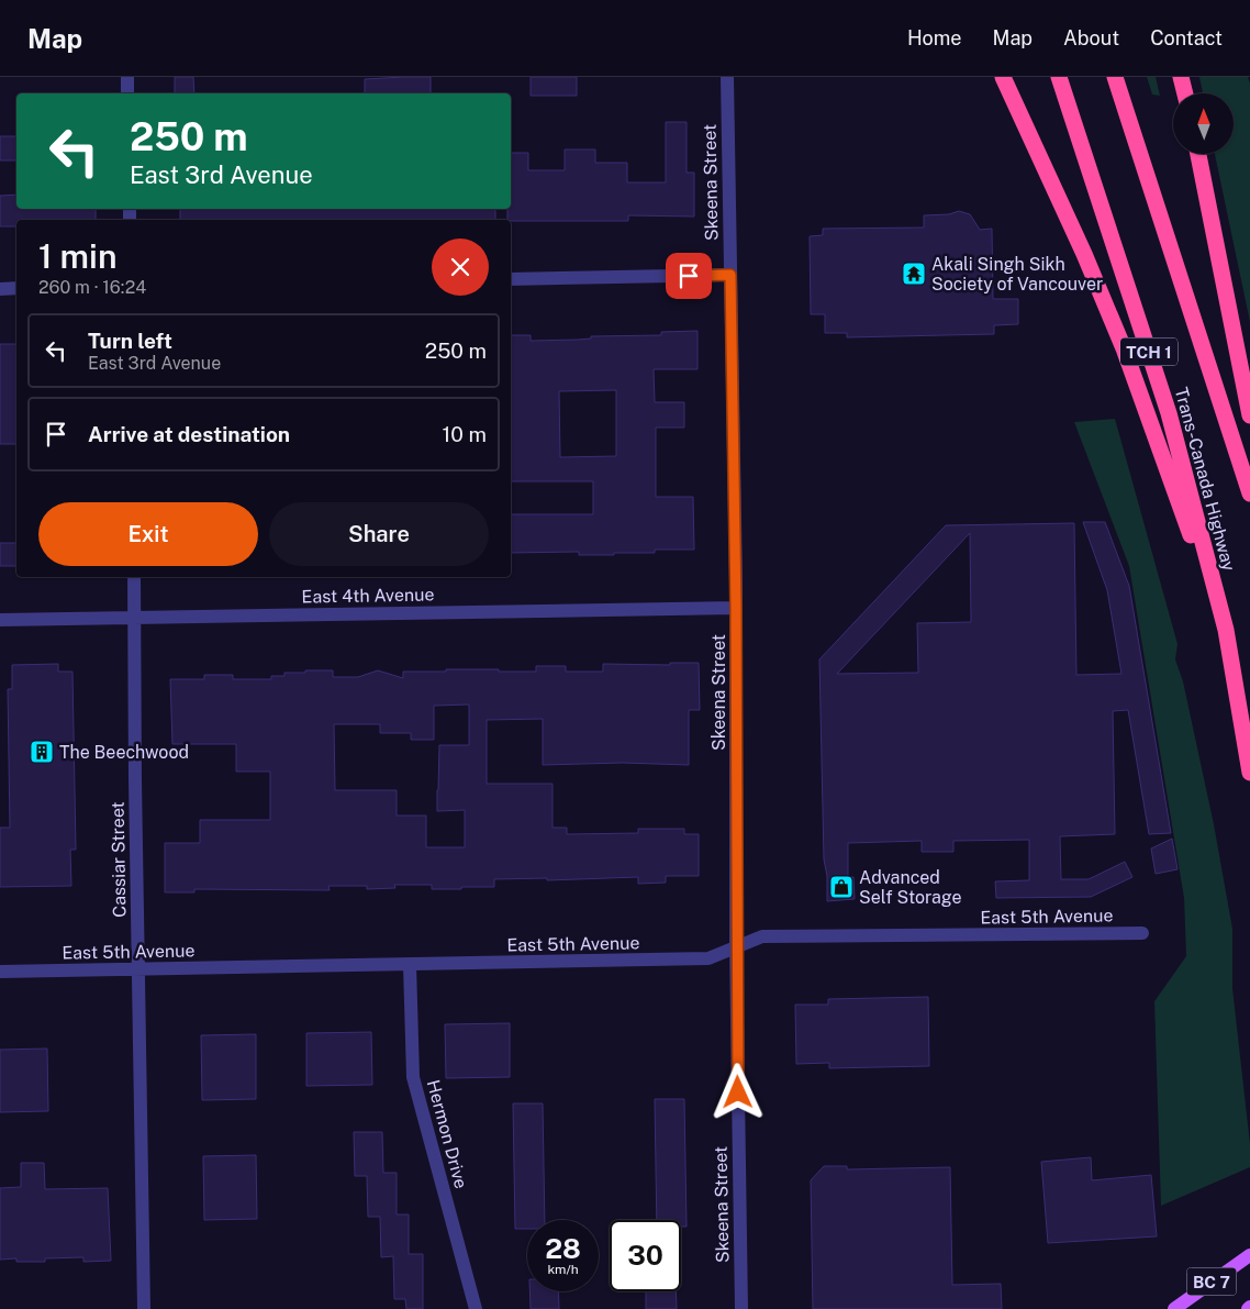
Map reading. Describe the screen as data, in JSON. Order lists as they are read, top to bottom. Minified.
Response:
{"streets":{"highway":["TCH 1","Trans-Canada Highway"],"main road":["BC 7"],"street":["Skeena Street","East 4th Avenue","Cassiar Street","East 5th Avenue","Hermon Drive"]},"crossings":[["Skeena Street","East 4th Avenue"],["Skeena Street","East 5th Avenue"],["East 4th Avenue","Cassiar Street"],["Cassiar Street","East 5th Avenue"],["East 5th Avenue","Hermon Drive"]],"places":{"temple":["Akali Singh Sikh Society of Vancouver"],"building":["The Beechwood"],"shop":["Advanced Self Storage"]},"north":"top","page":{"header":"Map","nav":["Home","Map","About","Contact"],"turn":["250 m","East 3rd Avenue"],"heading":["1 min","260 m · 16:24"],"list":[{"name":"Turn left","note":"East 3rd Avenue","value":"250 m"},{"name":"Arrive at destination","value":"10 m"}],"buttons":["Exit","Share"],"speed":"28 km/h","limit":"30"}}
